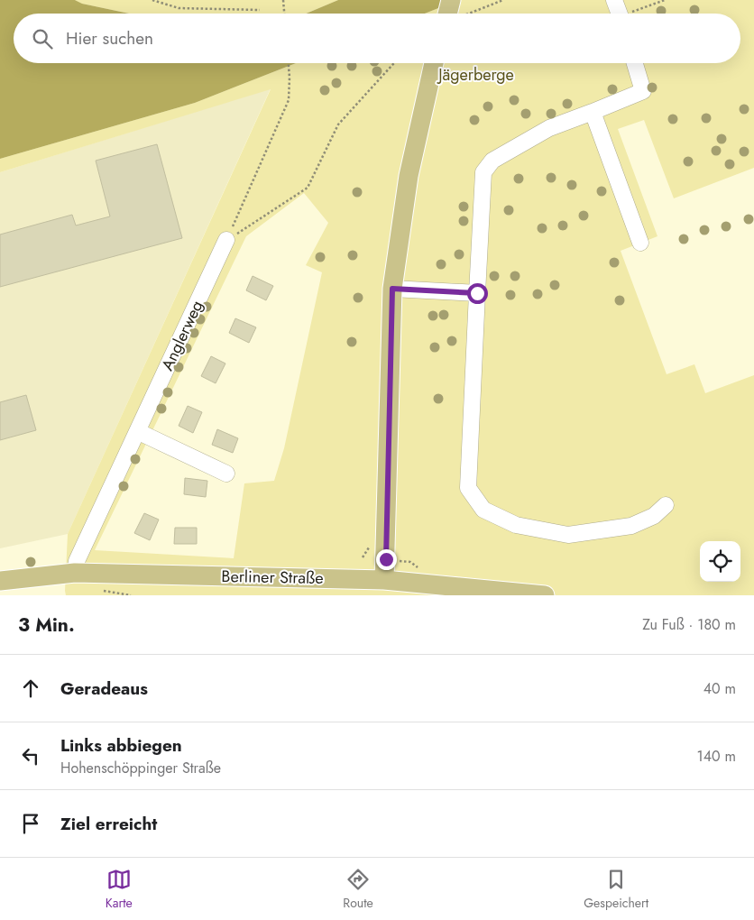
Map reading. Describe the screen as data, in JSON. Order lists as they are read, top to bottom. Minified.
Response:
{"streets":{"main road":["Berliner Straße"],"street":["Anglerweg"]},"crossings":[["Anglerweg","Berliner Straße"]],"parks":["Jägerberge"],"page":{"search":"Hier suchen","heading":["3 Min.","Zu Fuß · 180 m"],"list":[["Geradeaus","40 m"],["Links abbiegen","Hohenschöppinger Straße","140 m"],"Ziel erreicht"],"nav":["Karte","Route","Gespeichert"]}}
